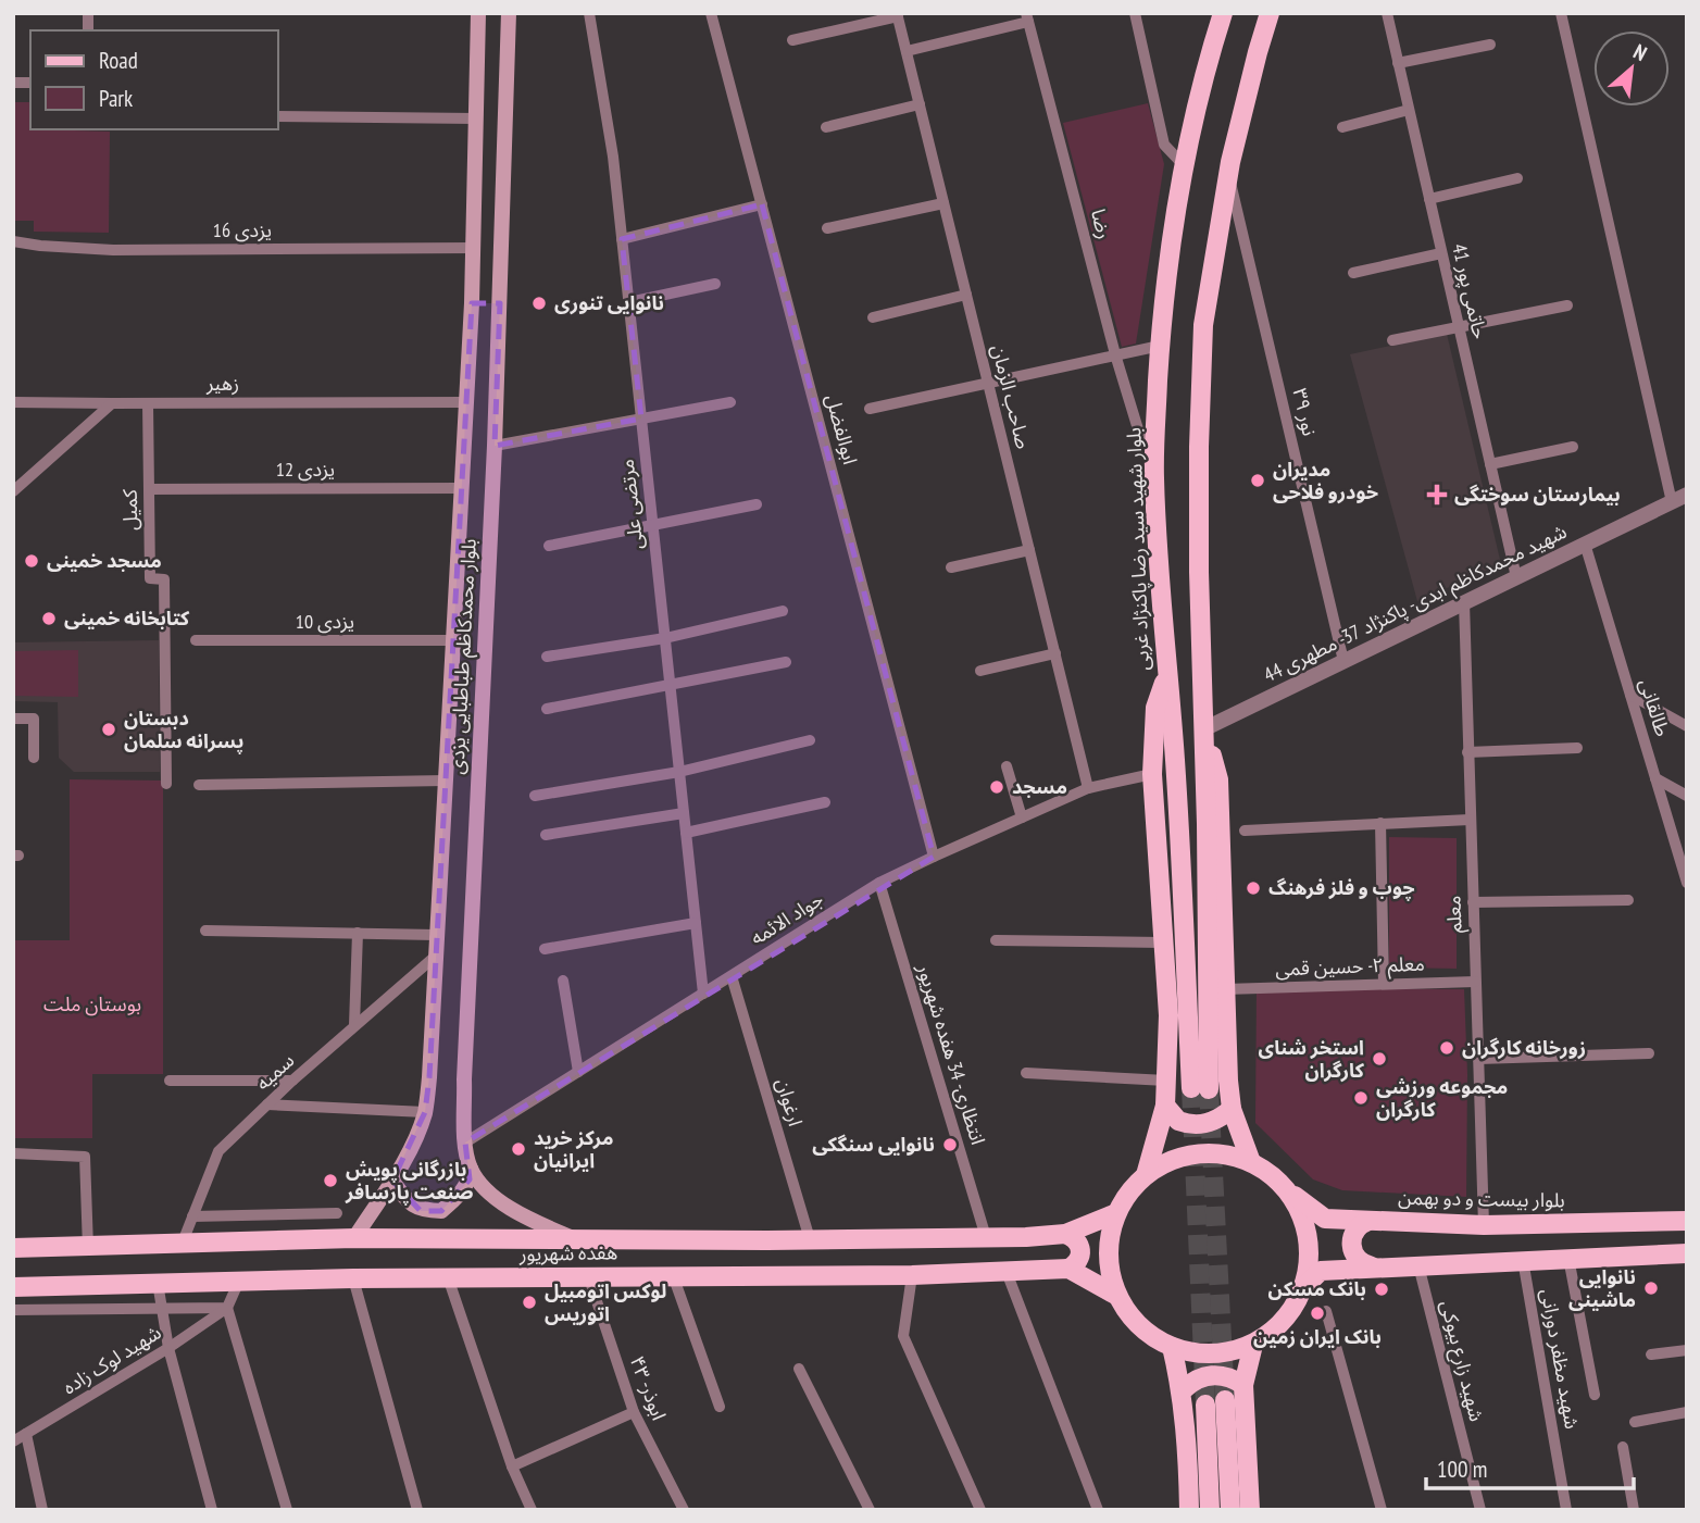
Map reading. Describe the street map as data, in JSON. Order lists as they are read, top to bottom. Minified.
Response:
{"streets":{"main road":["بلوار شهید سید رضا پاکنژاد غربی","بلوار محمدکاظم طباطبایی یزدی","بلوار بیست و دو بهمن","هفده شهریور"],"street":["رضا","یزدی 16","حاتمی پور 41","زهیر","صاحب الزمان","نور ۳۹","ابوالفضل","یزدی 12","مرتضی علی","کمیل","شهید محمدکاظم ابدی- پاکنژاد 37- مطهری 44","یزدی 10","طالقانی","معلم","جواد الائمه","معلم ۲- حسین قمی","انتظاری- 34 هفده شهریور","سمیه","ارغوان","شهید مظفر دورانی","شهید لوک زاده","شهید زارع بیوکی","ابوذر- ۴۳"]},"crossings":[["یزدی 16","بلوار محمدکاظم طباطبایی یزدی"],["حاتمی پور 41","شهید محمدکاظم ابدی- پاکنژاد 37- مطهری 44"],["زهیر","کمیل"],["زهیر","بلوار محمدکاظم طباطبایی یزدی"],["صاحب الزمان","جواد الائمه"],["نور ۳۹","شهید محمدکاظم ابدی- پاکنژاد 37- مطهری 44"],["ابوالفضل","جواد الائمه"],["یزدی 12","کمیل"],["یزدی 12","بلوار محمدکاظم طباطبایی یزدی"],["مرتضی علی","جواد الائمه"],["بلوار شهید سید رضا پاکنژاد غربی","شهید محمدکاظم ابدی- پاکنژاد 37- مطهری 44"],["شهید محمدکاظم ابدی- پاکنژاد 37- مطهری 44","طالقانی"],["شهید محمدکاظم ابدی- پاکنژاد 37- مطهری 44","معلم"],["یزدی 10","بلوار محمدکاظم طباطبایی یزدی"],["بلوار محمدکاظم طباطبایی یزدی","جواد الائمه"],["بلوار محمدکاظم طباطبایی یزدی","سمیه"],["بلوار محمدکاظم طباطبایی یزدی","هفده شهریور"],["معلم","معلم ۲- حسین قمی"],["معلم","بلوار بیست و دو بهمن"],["جواد الائمه","انتظاری- 34 هفده شهریور"],["جواد الائمه","ارغوان"],["انتظاری- 34 هفده شهریور","هفده شهریور"],["سمیه","هفده شهریور"],["ارغوان","هفده شهریور"],["بلوار بیست و دو بهمن","هفده شهریور"],["هفده شهریور","ابوذر- ۴۳"]],"parks":["بوستان ملت"],"places":{"other":["نانوایی تنوری","مدیران خودرو فلاحی","مسجد خمینی","کتابخانه خمینی","دبستان پسرانه سلمان","مسجد","چوب و فلز فرهنگ","زورخانه کارگران","استخر شنای کارگران","مجموعه ورزشی کارگران","نانوایی سنگکی","مرکز خرید ایرانیان","بازرگانی پویش صنعت پارسافر","نانوایی ماشینی","بانک مسکن","لوکس اتومبیل اتوریس","بانک ایران زمین"],"health":["بیمارستان سوختگی"]},"legend":["Road","Park"],"scale_bar":"100 m","north":"top right"}
